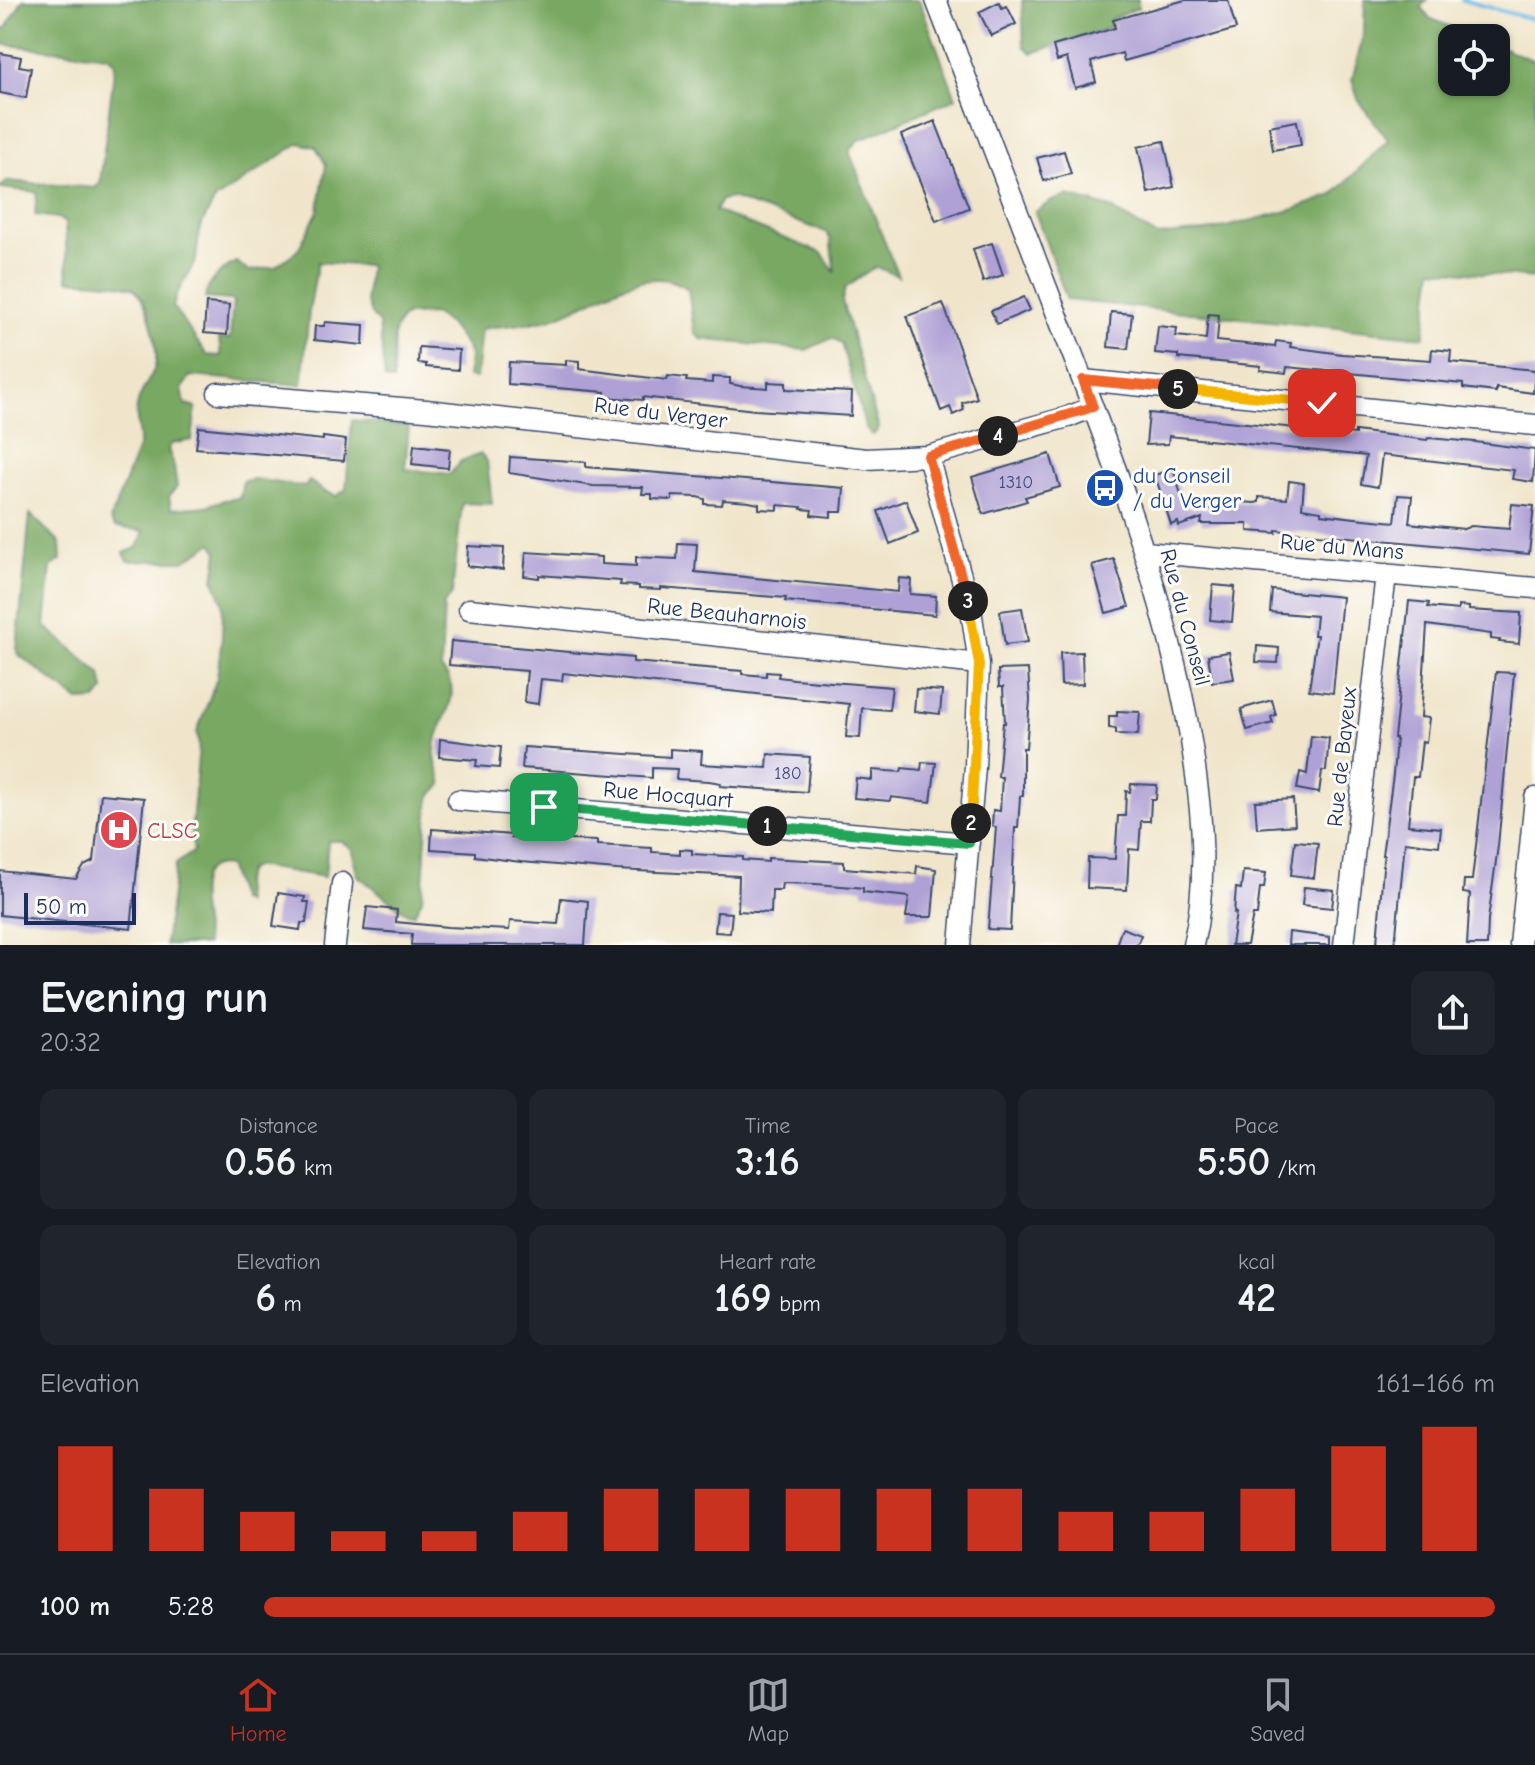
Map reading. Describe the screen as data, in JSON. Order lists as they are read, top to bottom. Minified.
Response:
{"streets":{"street":["Rue du Verger","Rue du Mans","Rue Beauharnois","Rue du Conseil","Rue de Bayeux","Rue Hocquart"]},"crossings":[["Rue du Verger","Rue du Conseil"],["Rue du Mans","Rue du Conseil"],["Rue du Mans","Rue de Bayeux"]],"places":{"bus stop":["du Conseil / du Verger"],"hospital":["CLSC"]},"house_numbers":["1310","180"],"scale_bar":"50 m","page":{"pins":["5","4","3","2","1"],"scale":"50 m","heading":["Evening run","20:32"],"stats":[["Distance","0.56 km"],["Time","3:16"],["Pace","5:50 /km"],["Elevation","6 m"],["Heart rate","169 bpm"],["kcal","42"]],"chart":["Elevation","161–166 m"],"list":[{"name":"100 m","note":"5:28"}],"tabs":["Home","Map","Saved"]}}
